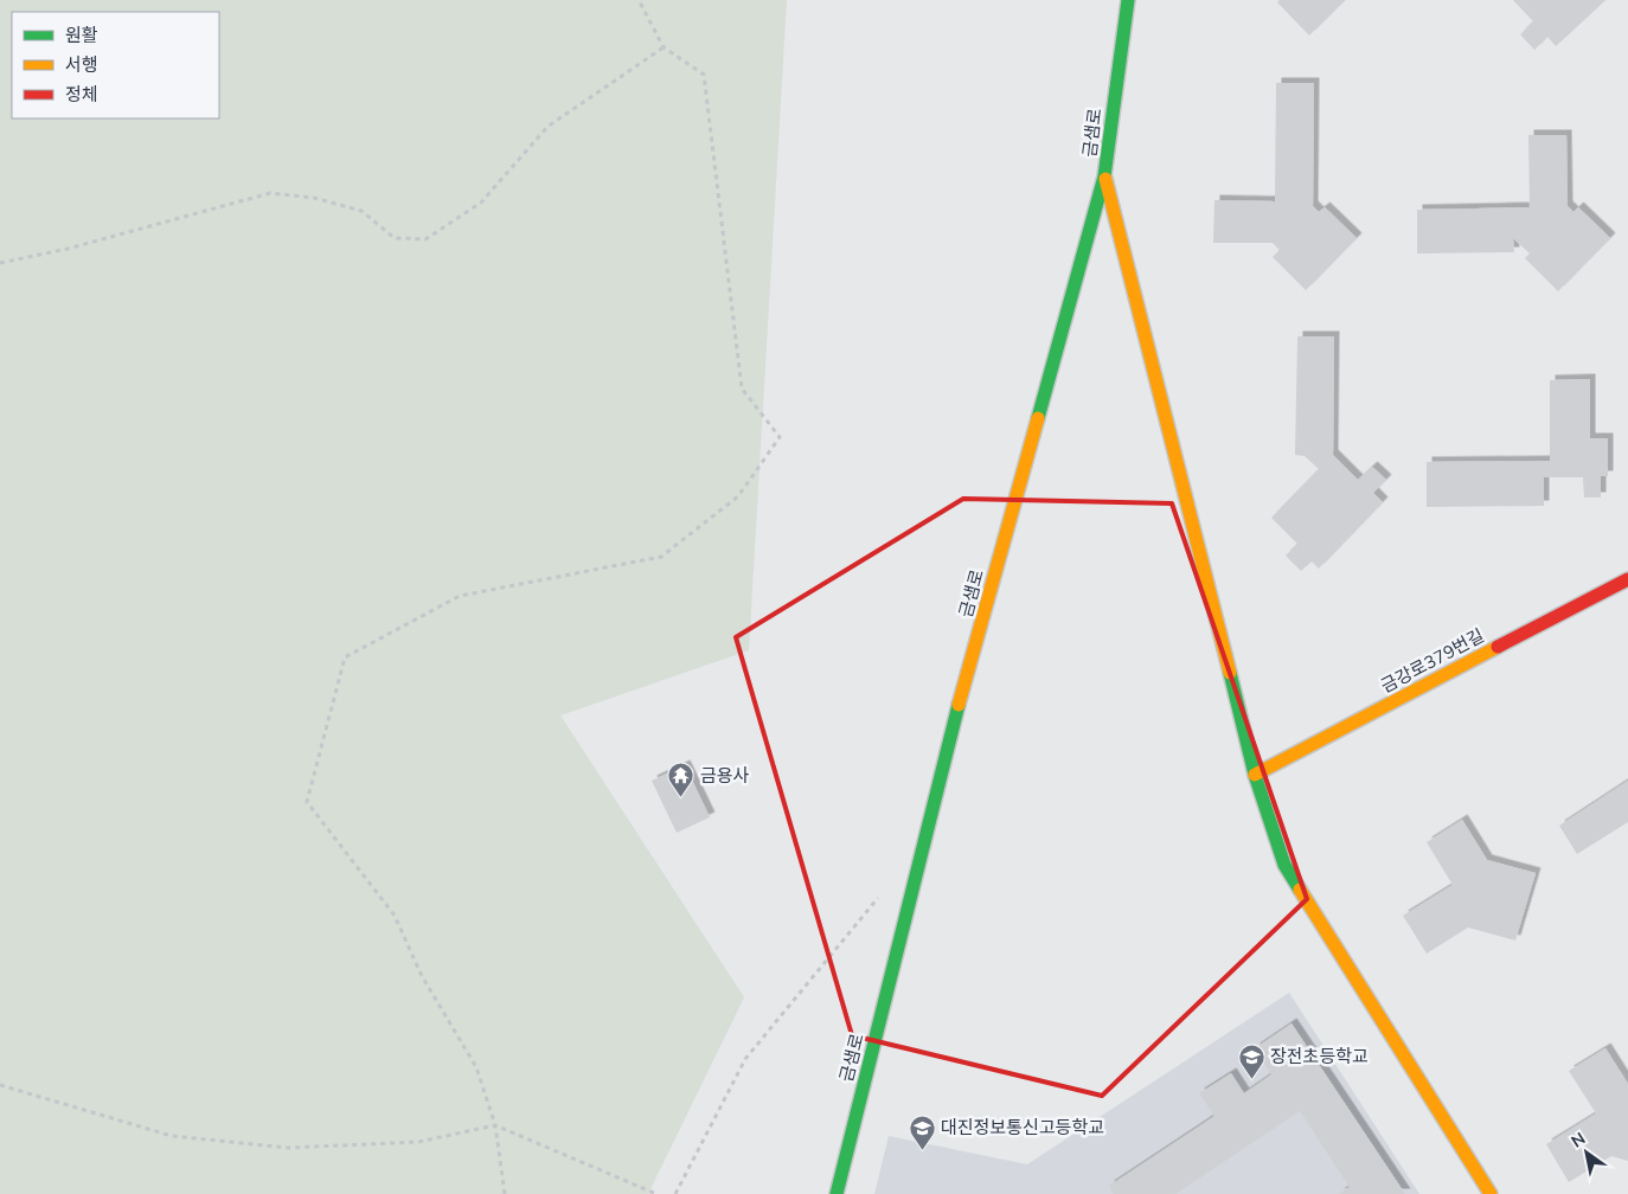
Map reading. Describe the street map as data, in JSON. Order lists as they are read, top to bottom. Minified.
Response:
{"streets":{"street":["금샘로","금강로379번길"]},"places":{"temple":["금용사"],"school or university":["장전초등학교","대진정보통신고등학교"]},"legend":["원활","서행","정체"],"north":"top left"}
